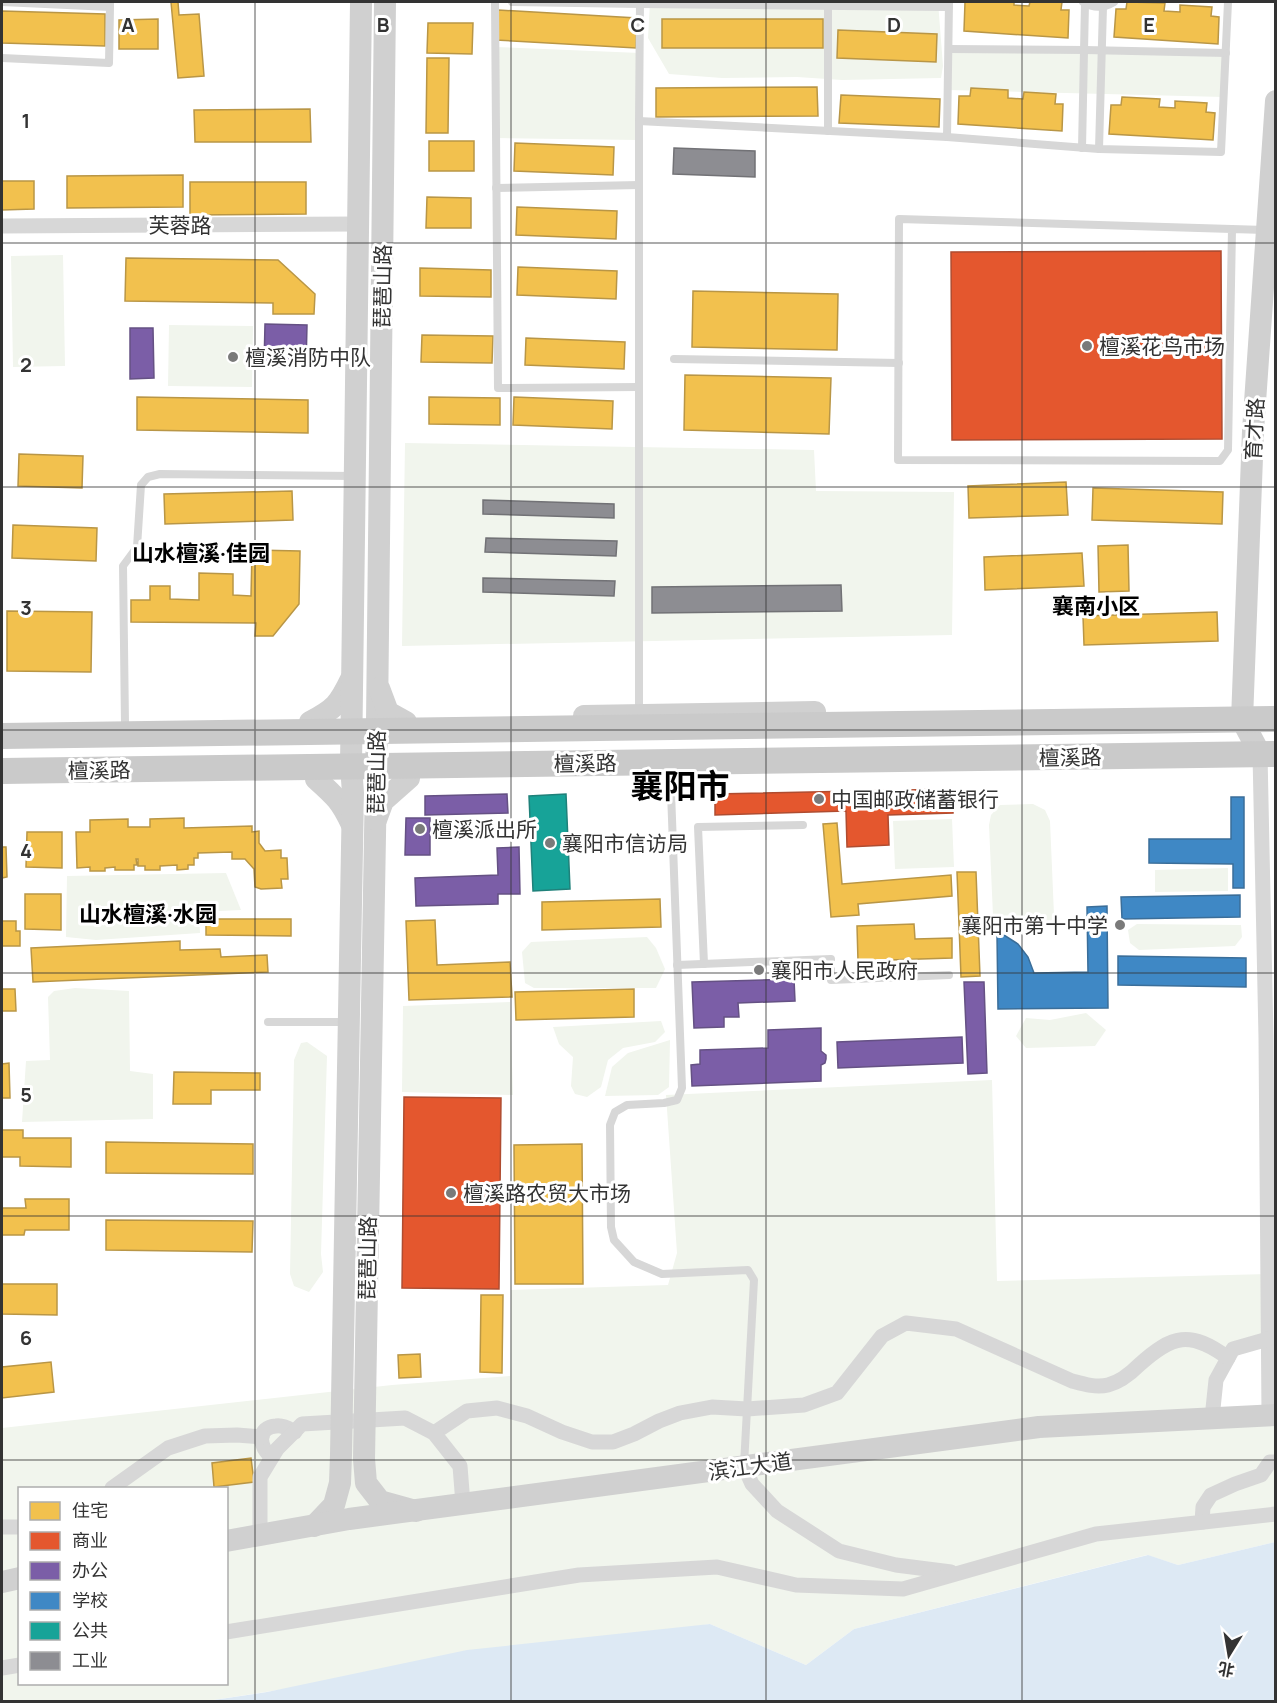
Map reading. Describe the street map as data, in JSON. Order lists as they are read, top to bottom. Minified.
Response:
{"streets":{"main road":["檀溪路"],"street":["芙蓉路","琵琶山路","育才路","滨江大道"]},"crossings":[["芙蓉路","琵琶山路"],["琵琶山路","檀溪路"],["琵琶山路","滨江大道"],["育才路","檀溪路"]],"districts":["山水檀溪·佳园","襄南小区","襄阳市","山水檀溪·水园"],"places":["檀溪花鸟市场","檀溪消防中队","中国邮政储蓄银行","檀溪派出所","襄阳市信访局","襄阳市第十中学","襄阳市人民政府","檀溪路农贸大市场"],"legend":["住宅","商业","办公","学校","公共","工业"],"north":"bottom","grid":{"columns":["A","B","C","D","E"],"rows":["1","2","3","4","5","6"]}}
